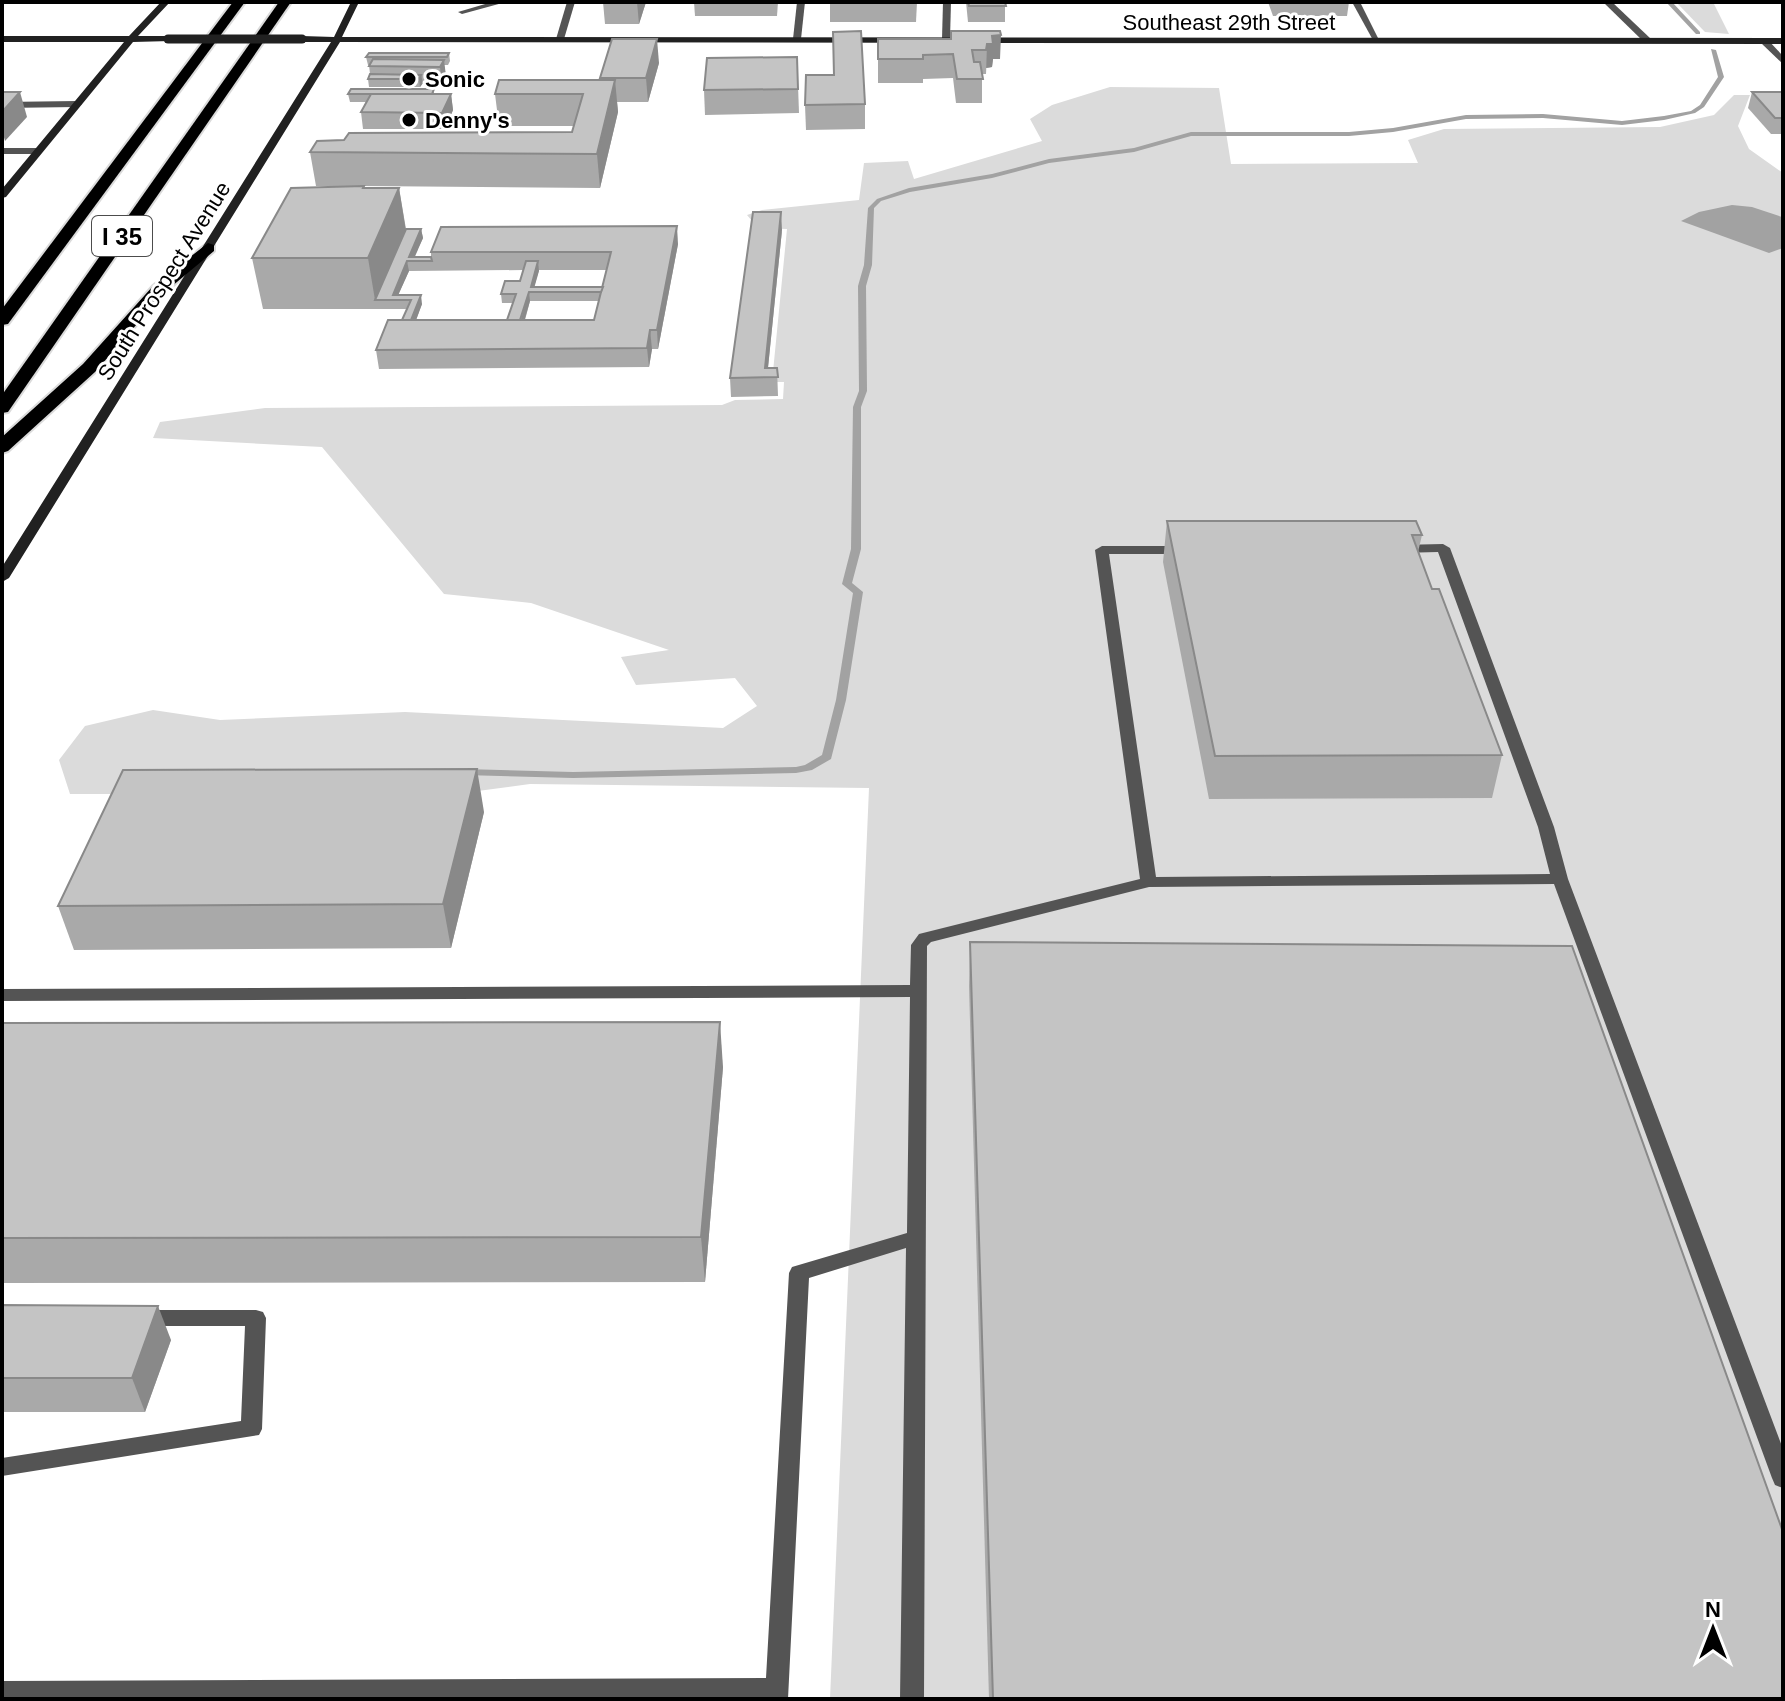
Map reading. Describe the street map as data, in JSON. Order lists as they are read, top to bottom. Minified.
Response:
{"streets":{"highway":["I 35"],"main road":["Southeast 29th Street","South Prospect Avenue"]},"crossings":[["Southeast 29th Street","South Prospect Avenue"]],"places":["Sonic","Denny's"],"north":"top"}
